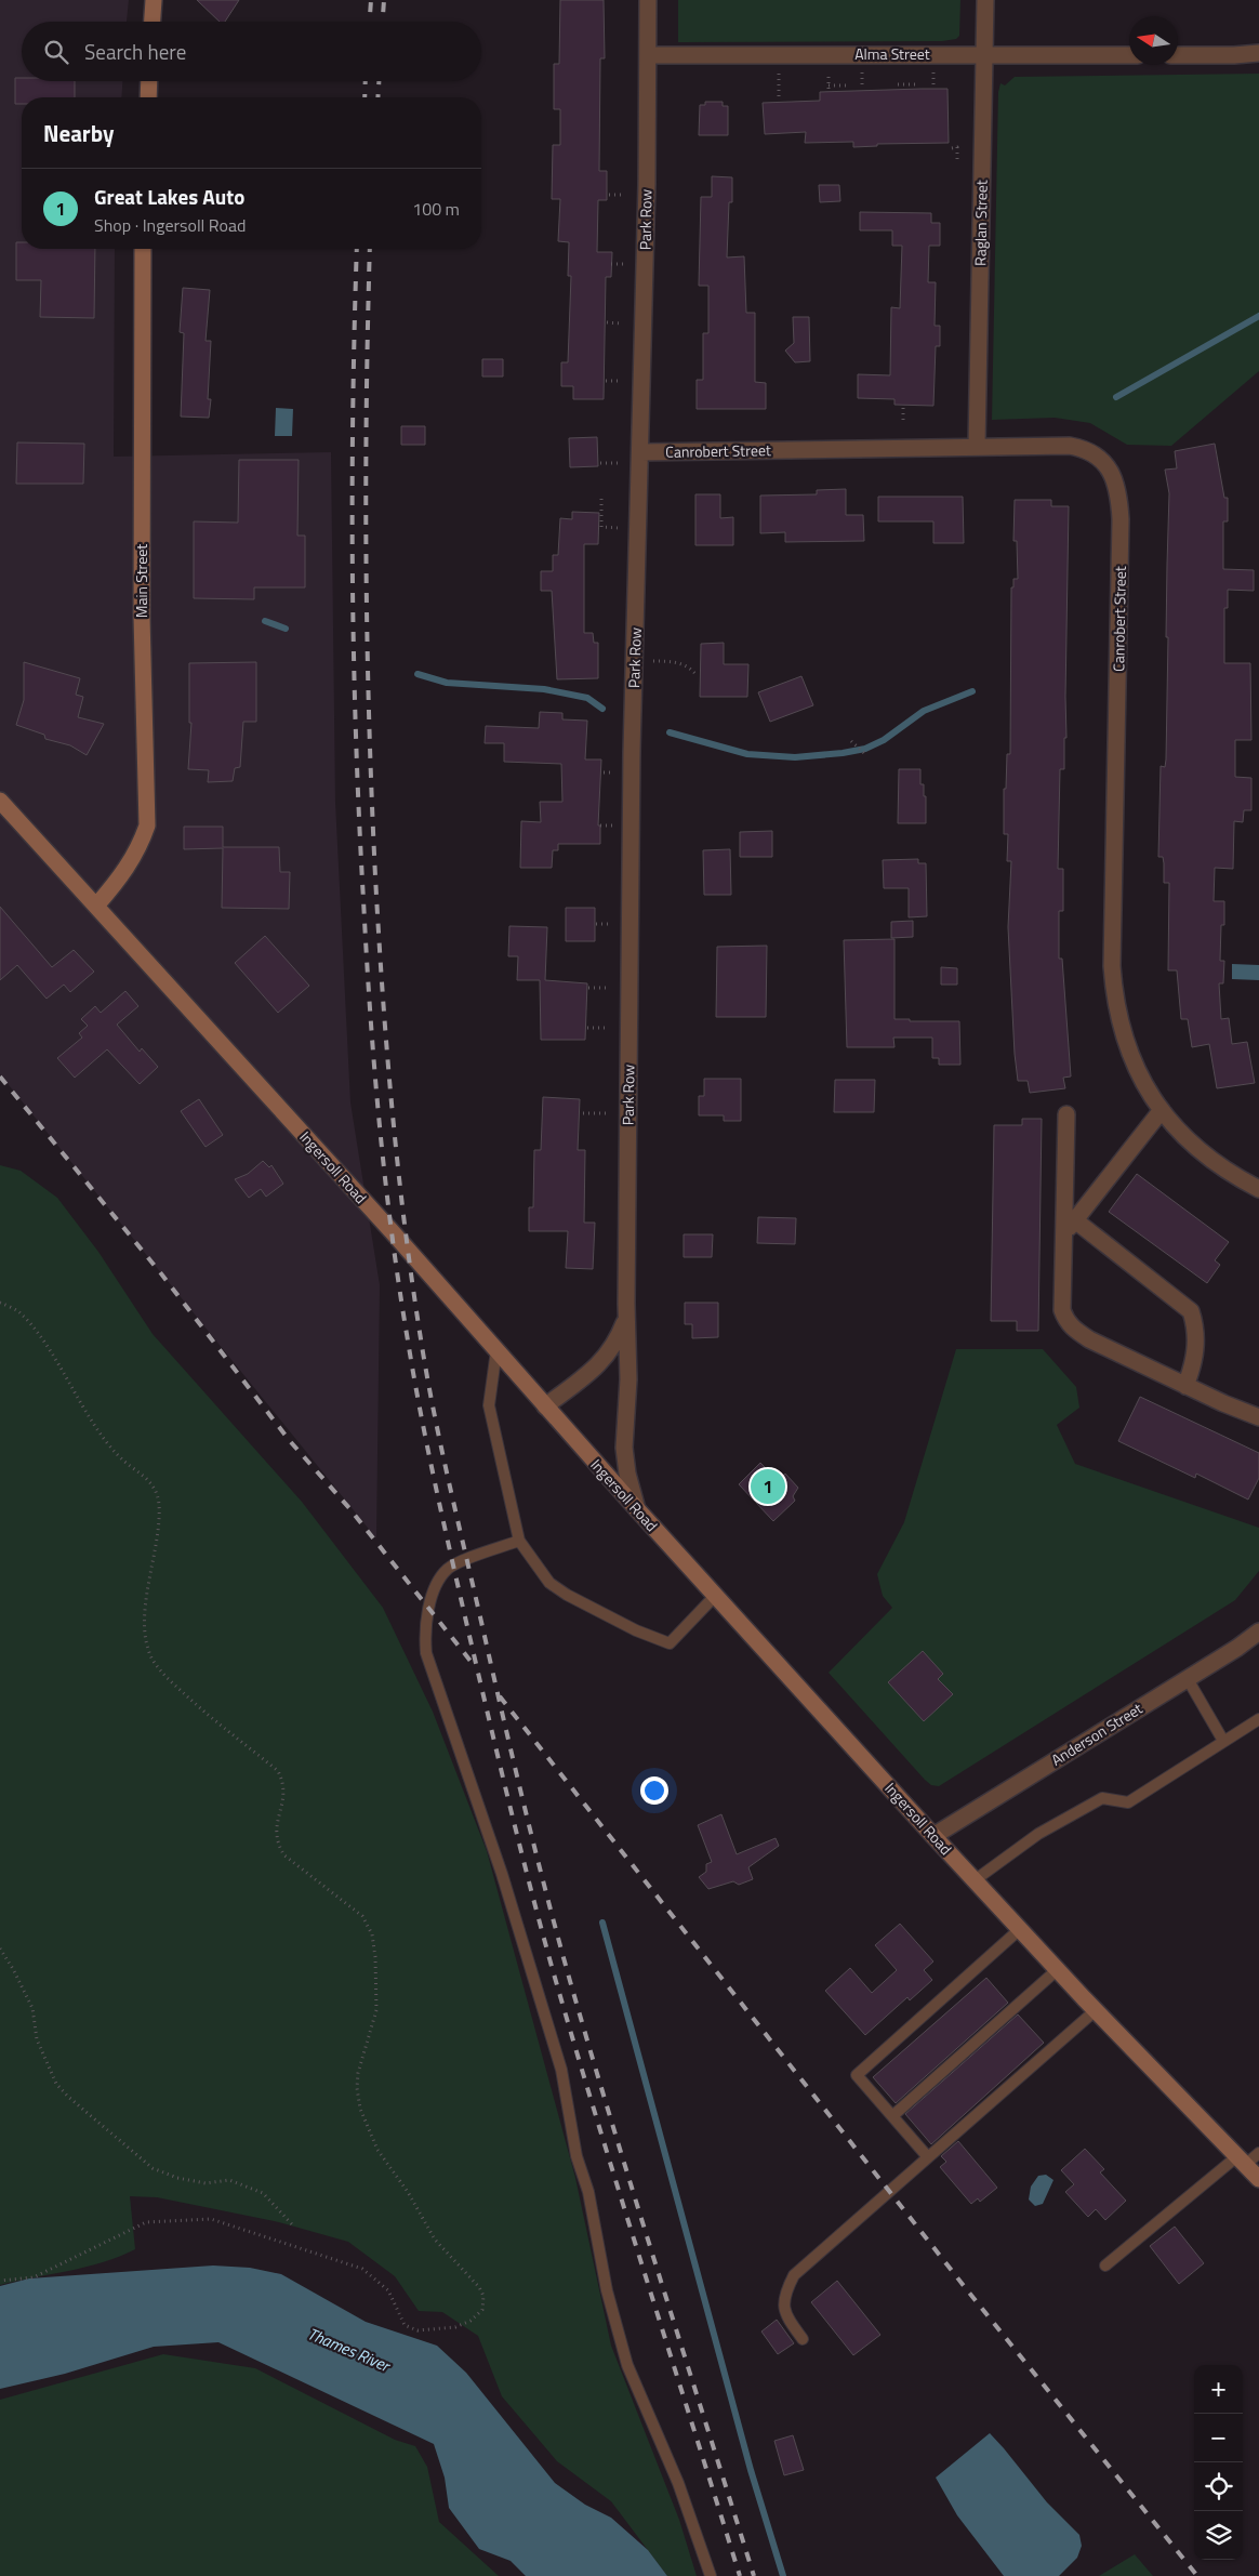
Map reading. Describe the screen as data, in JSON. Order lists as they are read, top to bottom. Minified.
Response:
{"streets":{"main road":["Main Street","Ingersoll Road"],"street":["Alma Street","Park Row","Raglan Street","Canrobert Street","Anderson Street"]},"crossings":[["Alma Street","Park Row"],["Alma Street","Raglan Street"],["Park Row","Canrobert Street"],["Park Row","Ingersoll Road"],["Raglan Street","Canrobert Street"],["Main Street","Ingersoll Road"],["Ingersoll Road","Anderson Street"]],"water":["Thames River"],"north":"left","page":{"search":"Search here","heading":"Nearby","list":[{"mark":"1","name":"Great Lakes Auto","note":"Shop · Ingersoll Road","value":"100 m"}],"pins":"1","map_buttons":["+","−"]}}
